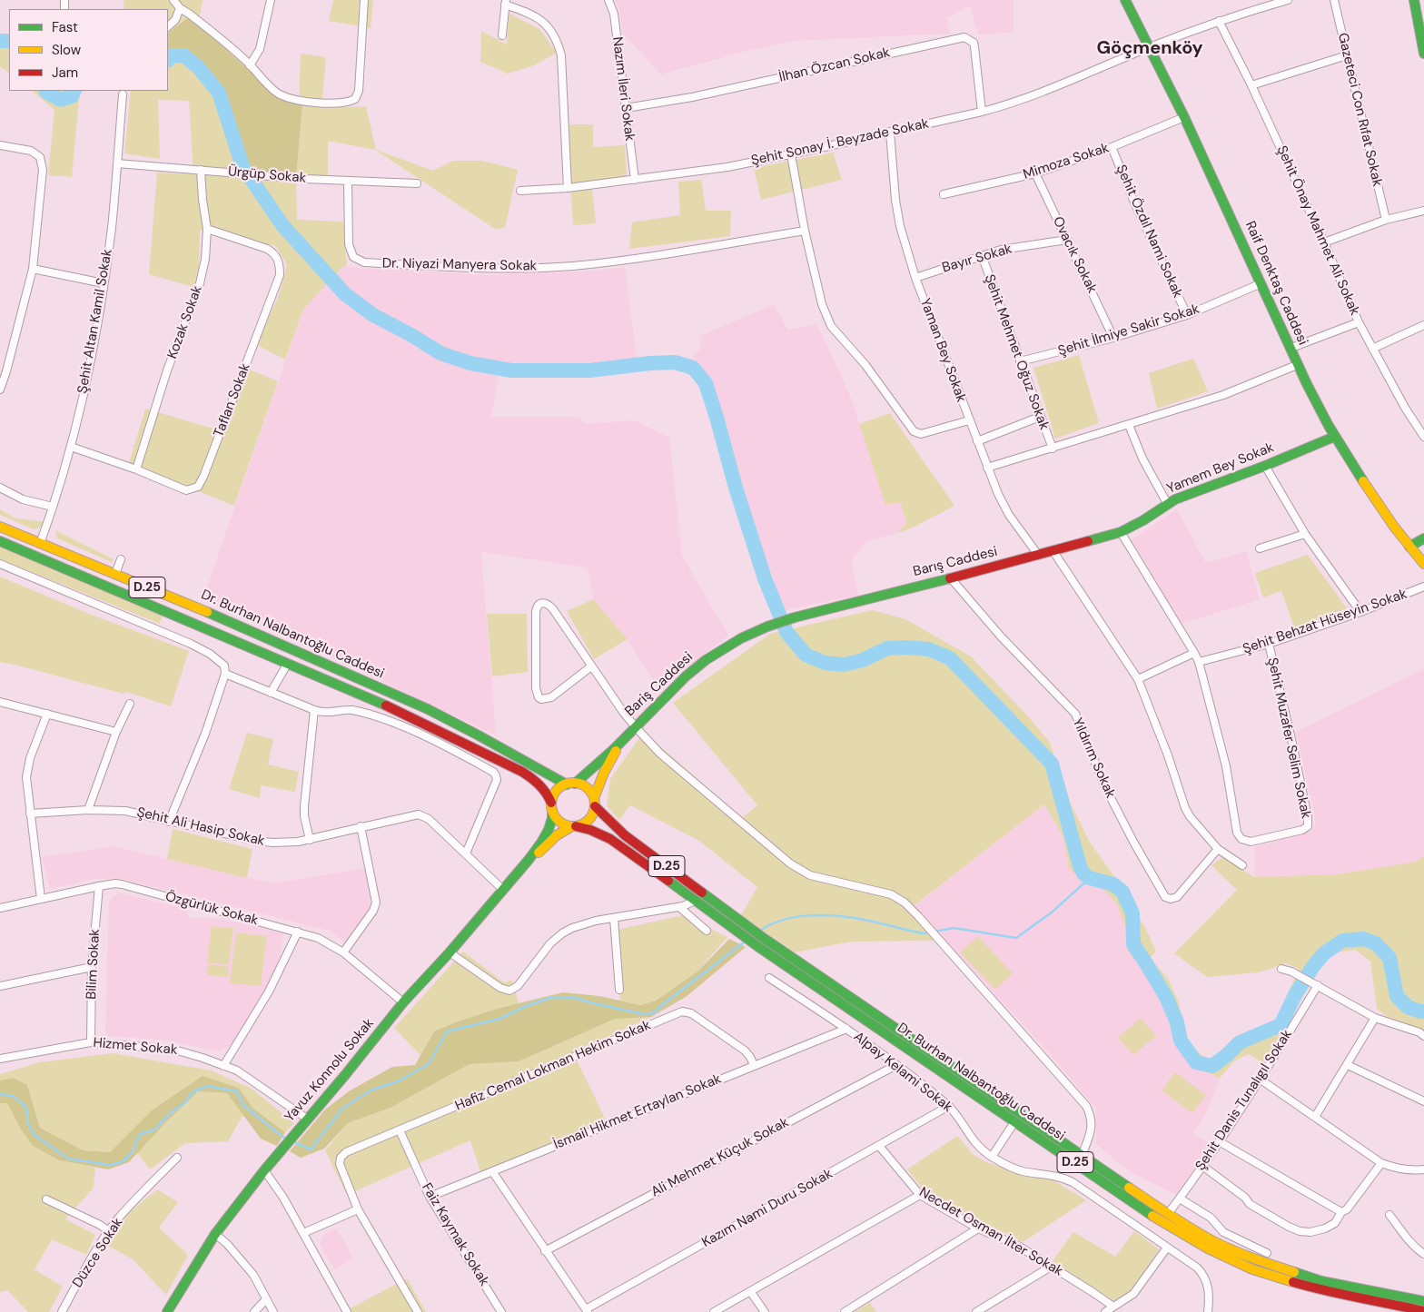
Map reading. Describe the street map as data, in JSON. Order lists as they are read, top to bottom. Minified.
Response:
{"streets":{"main road":["Raif Denktaş Caddesi","Yamem Bey Sokak","Barış Caddesi","D.25","Dr. Burhan Nalbantoğlu Caddesi","Bariş Caddesi","Yavuz Konnolu Sokak"],"street":["İlhan Özcan Sokak","Nazım İleri Sokak","Gazeteci Con Rıfat Sokak","Şehit Sonay İ. Beyzade Sokak","Mimoza Sokak","Ürgüp Sokak","Şehit Önay Mahmet Ali Sokak","Şehit Özdıl Nami Sokak","Ovacık Sokak","Bayır Sokak","Dr. Niyazi Manyera Sokak","Şehit Altan Kamil Sokak","Kozak Sokak","Şehit İlmiye Sakir Sokak","Yaman Bey Sokak","Şehit Mehmet Oğuz Sokak","Taflan Sokak","Şehit Behzat Hüseyin Sokak","Şehit Muzafer Selim Sokak","Yıldırım Sokak","Şehit Ali Hasip Sokak","Özgürlük Sokak","Bilim Sokak","Hizmet Sokak","Hafiz Cemal Lokman Hekim Sokak","Alpay Kelami Sokak","Şehit Danis Tunalıgıl Sokak","İsmail Hikmet Ertaylan Sokak","Ali Mehmet Küçuk Sokak","Kazım Nami Duru Sokak","Necdet Osman İlter Sokak","Faiz Kaymak Sokak","Düzce Sokak"]},"crossings":[["İlhan Özcan Sokak","Nazım İleri Sokak"],["İlhan Özcan Sokak","Şehit Sonay İ. Beyzade Sokak"],["Nazım İleri Sokak","Şehit Sonay İ. Beyzade Sokak"],["Şehit Sonay İ. Beyzade Sokak","Şehit Önay Mahmet Ali Sokak"],["Şehit Sonay İ. Beyzade Sokak","Raif Denktaş Caddesi"],["Şehit Sonay İ. Beyzade Sokak","Yaman Bey Sokak"],["Mimoza Sokak","Şehit Özdıl Nami Sokak"],["Mimoza Sokak","Ovacık Sokak"],["Mimoza Sokak","Raif Denktaş Caddesi"],["Ürgüp Sokak","Dr. Niyazi Manyera Sokak"],["Ürgüp Sokak","Şehit Altan Kamil Sokak"],["Ürgüp Sokak","Kozak Sokak"],["Şehit Özdıl Nami Sokak","Şehit İlmiye Sakir Sokak"],["Ovacık Sokak","Bayır Sokak"],["Ovacık Sokak","Şehit İlmiye Sakir Sokak"],["Bayır Sokak","Yaman Bey Sokak"],["Bayır Sokak","Şehit Mehmet Oğuz Sokak"],["Raif Denktaş Caddesi","Şehit İlmiye Sakir Sokak"],["Raif Denktaş Caddesi","Yamem Bey Sokak"],["Şehit Altan Kamil Sokak","Taflan Sokak"],["Şehit Altan Kamil Sokak","Dr. Burhan Nalbantoğlu Caddesi"],["Kozak Sokak","Taflan Sokak"],["Şehit İlmiye Sakir Sokak","Şehit Mehmet Oğuz Sokak"],["Yaman Bey Sokak","Barış Caddesi"],["Yamem Bey Sokak","Barış Caddesi"],["Barış Caddesi","Bariş Caddesi"],["Barış Caddesi","Yıldırım Sokak"],["D.25","Dr. Burhan Nalbantoğlu Caddesi"],["D.25","Bariş Caddesi"],["D.25","Yavuz Konnolu Sokak"],["Şehit Behzat Hüseyin Sokak","Şehit Muzafer Selim Sokak"],["Dr. Burhan Nalbantoğlu Caddesi","Bariş Caddesi"],["Dr. Burhan Nalbantoğlu Caddesi","Yavuz Konnolu Sokak"],["Dr. Burhan Nalbantoğlu Caddesi","Şehit Danis Tunalıgıl Sokak"],["Bariş Caddesi","Yavuz Konnolu Sokak"],["Şehit Ali Hasip Sokak","Yavuz Konnolu Sokak"],["Özgürlük Sokak","Bilim Sokak"],["Özgürlük Sokak","Yavuz Konnolu Sokak"],["Bilim Sokak","Hizmet Sokak"],["Hizmet Sokak","Yavuz Konnolu Sokak"],["Hafiz Cemal Lokman Hekim Sokak","İsmail Hikmet Ertaylan Sokak"],["Hafiz Cemal Lokman Hekim Sokak","Faiz Kaymak Sokak"],["Alpay Kelami Sokak","İsmail Hikmet Ertaylan Sokak"],["Alpay Kelami Sokak","Ali Mehmet Küçuk Sokak"],["Alpay Kelami Sokak","Kazım Nami Duru Sokak"],["İsmail Hikmet Ertaylan Sokak","Faiz Kaymak Sokak"],["Kazım Nami Duru Sokak","Necdet Osman İlter Sokak"]],"districts":["Göçmenköy"],"legend":["Fast","Slow","Jam"]}
